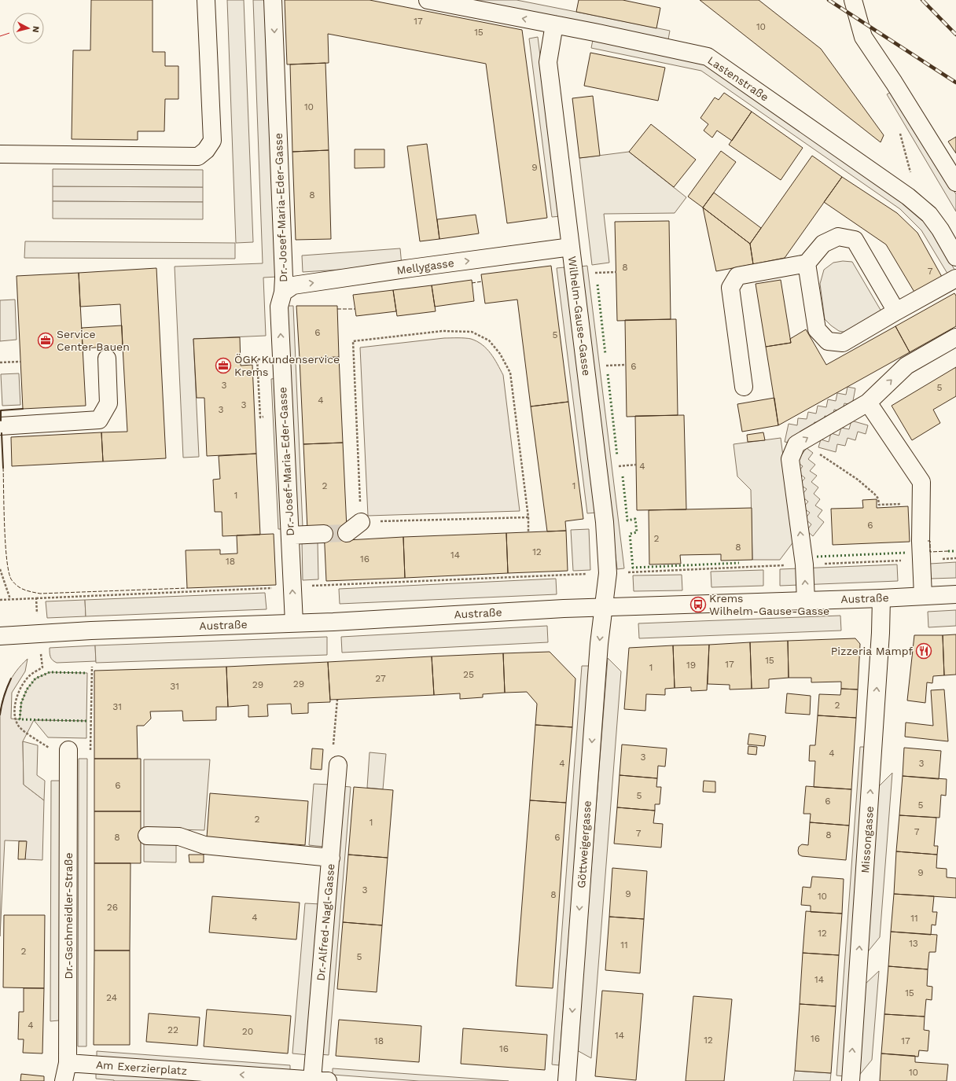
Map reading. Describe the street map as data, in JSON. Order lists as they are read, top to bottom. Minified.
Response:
{"streets":{"street":["Lastenstraße","Dr.-Josef-Maria-Eder-Gasse","Mellygasse","Wilhelm-Gause-Gasse","Austraße","Missongasse","Göttweigergasse","Dr.-Gschmeidler-Straße","Dr.-Alfred-Nagl-Gasse","Am Exerzierplatz"]},"crossings":[["Lastenstraße","Wilhelm-Gause-Gasse"],["Dr.-Josef-Maria-Eder-Gasse","Mellygasse"],["Dr.-Josef-Maria-Eder-Gasse","Austraße"],["Mellygasse","Wilhelm-Gause-Gasse"],["Wilhelm-Gause-Gasse","Austraße"],["Wilhelm-Gause-Gasse","Göttweigergasse"],["Austraße","Missongasse"],["Austraße","Göttweigergasse"],["Dr.-Gschmeidler-Straße","Am Exerzierplatz"],["Dr.-Alfred-Nagl-Gasse","Am Exerzierplatz"]],"one_way":["Mellygasse","Missongasse","Göttweigergasse","Am Exerzierplatz"],"places":{"office":["Service Center Bauen","ÖGK Kundenservice Krems"],"bus stop":["Krems Wilhelm-Gause-Gasse"],"restaurant":["Pizzeria Mampf"]},"house_numbers":["17","10","15","10","9","8","8","7","6","5","6","3","5","4","3","3","4","2","1","1","6","2","8","12","14","16","18","15","17","19","1","25","27","29","29","31","2","31","4","3","4","3","6","5","6","5","2","1","7","7","8","8","6","9","3","9","8","10","26","4","11","12","13","11","2","5","14","15","24","4","22","20","14","16","12","18","17","16","10"],"north":"right"}
